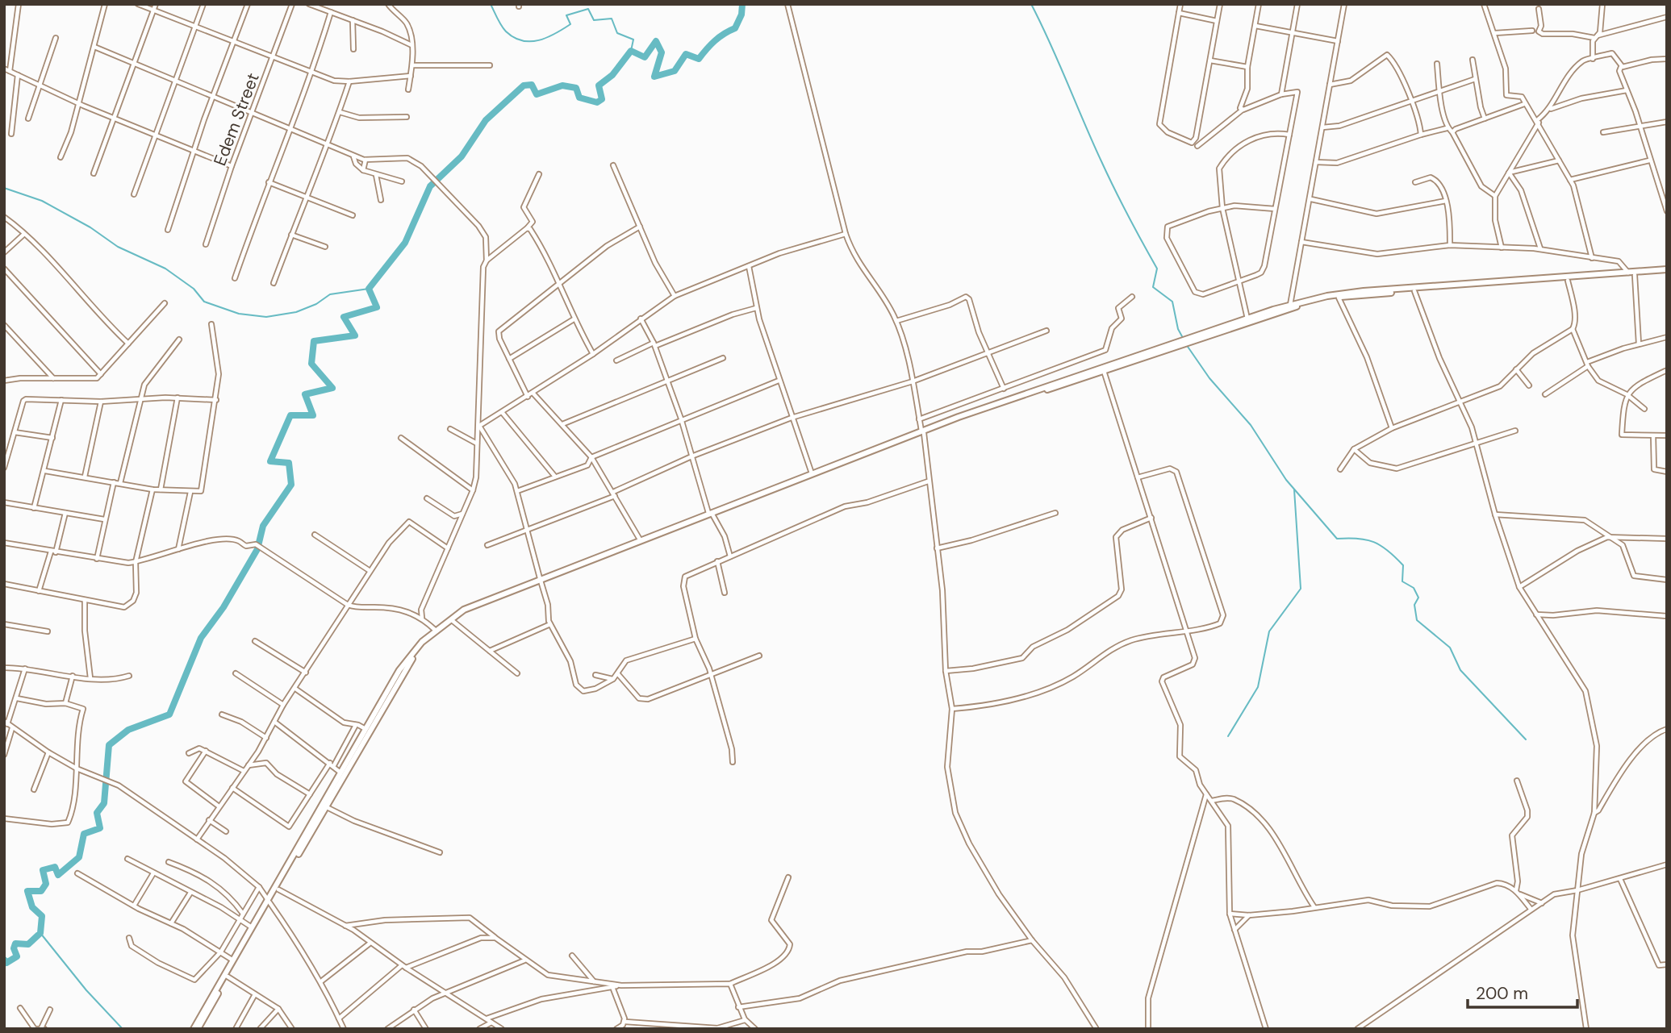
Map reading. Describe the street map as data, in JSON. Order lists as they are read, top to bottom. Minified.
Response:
{"streets":{"street":["Edem Street"]},"scale_bar":"200 m"}
